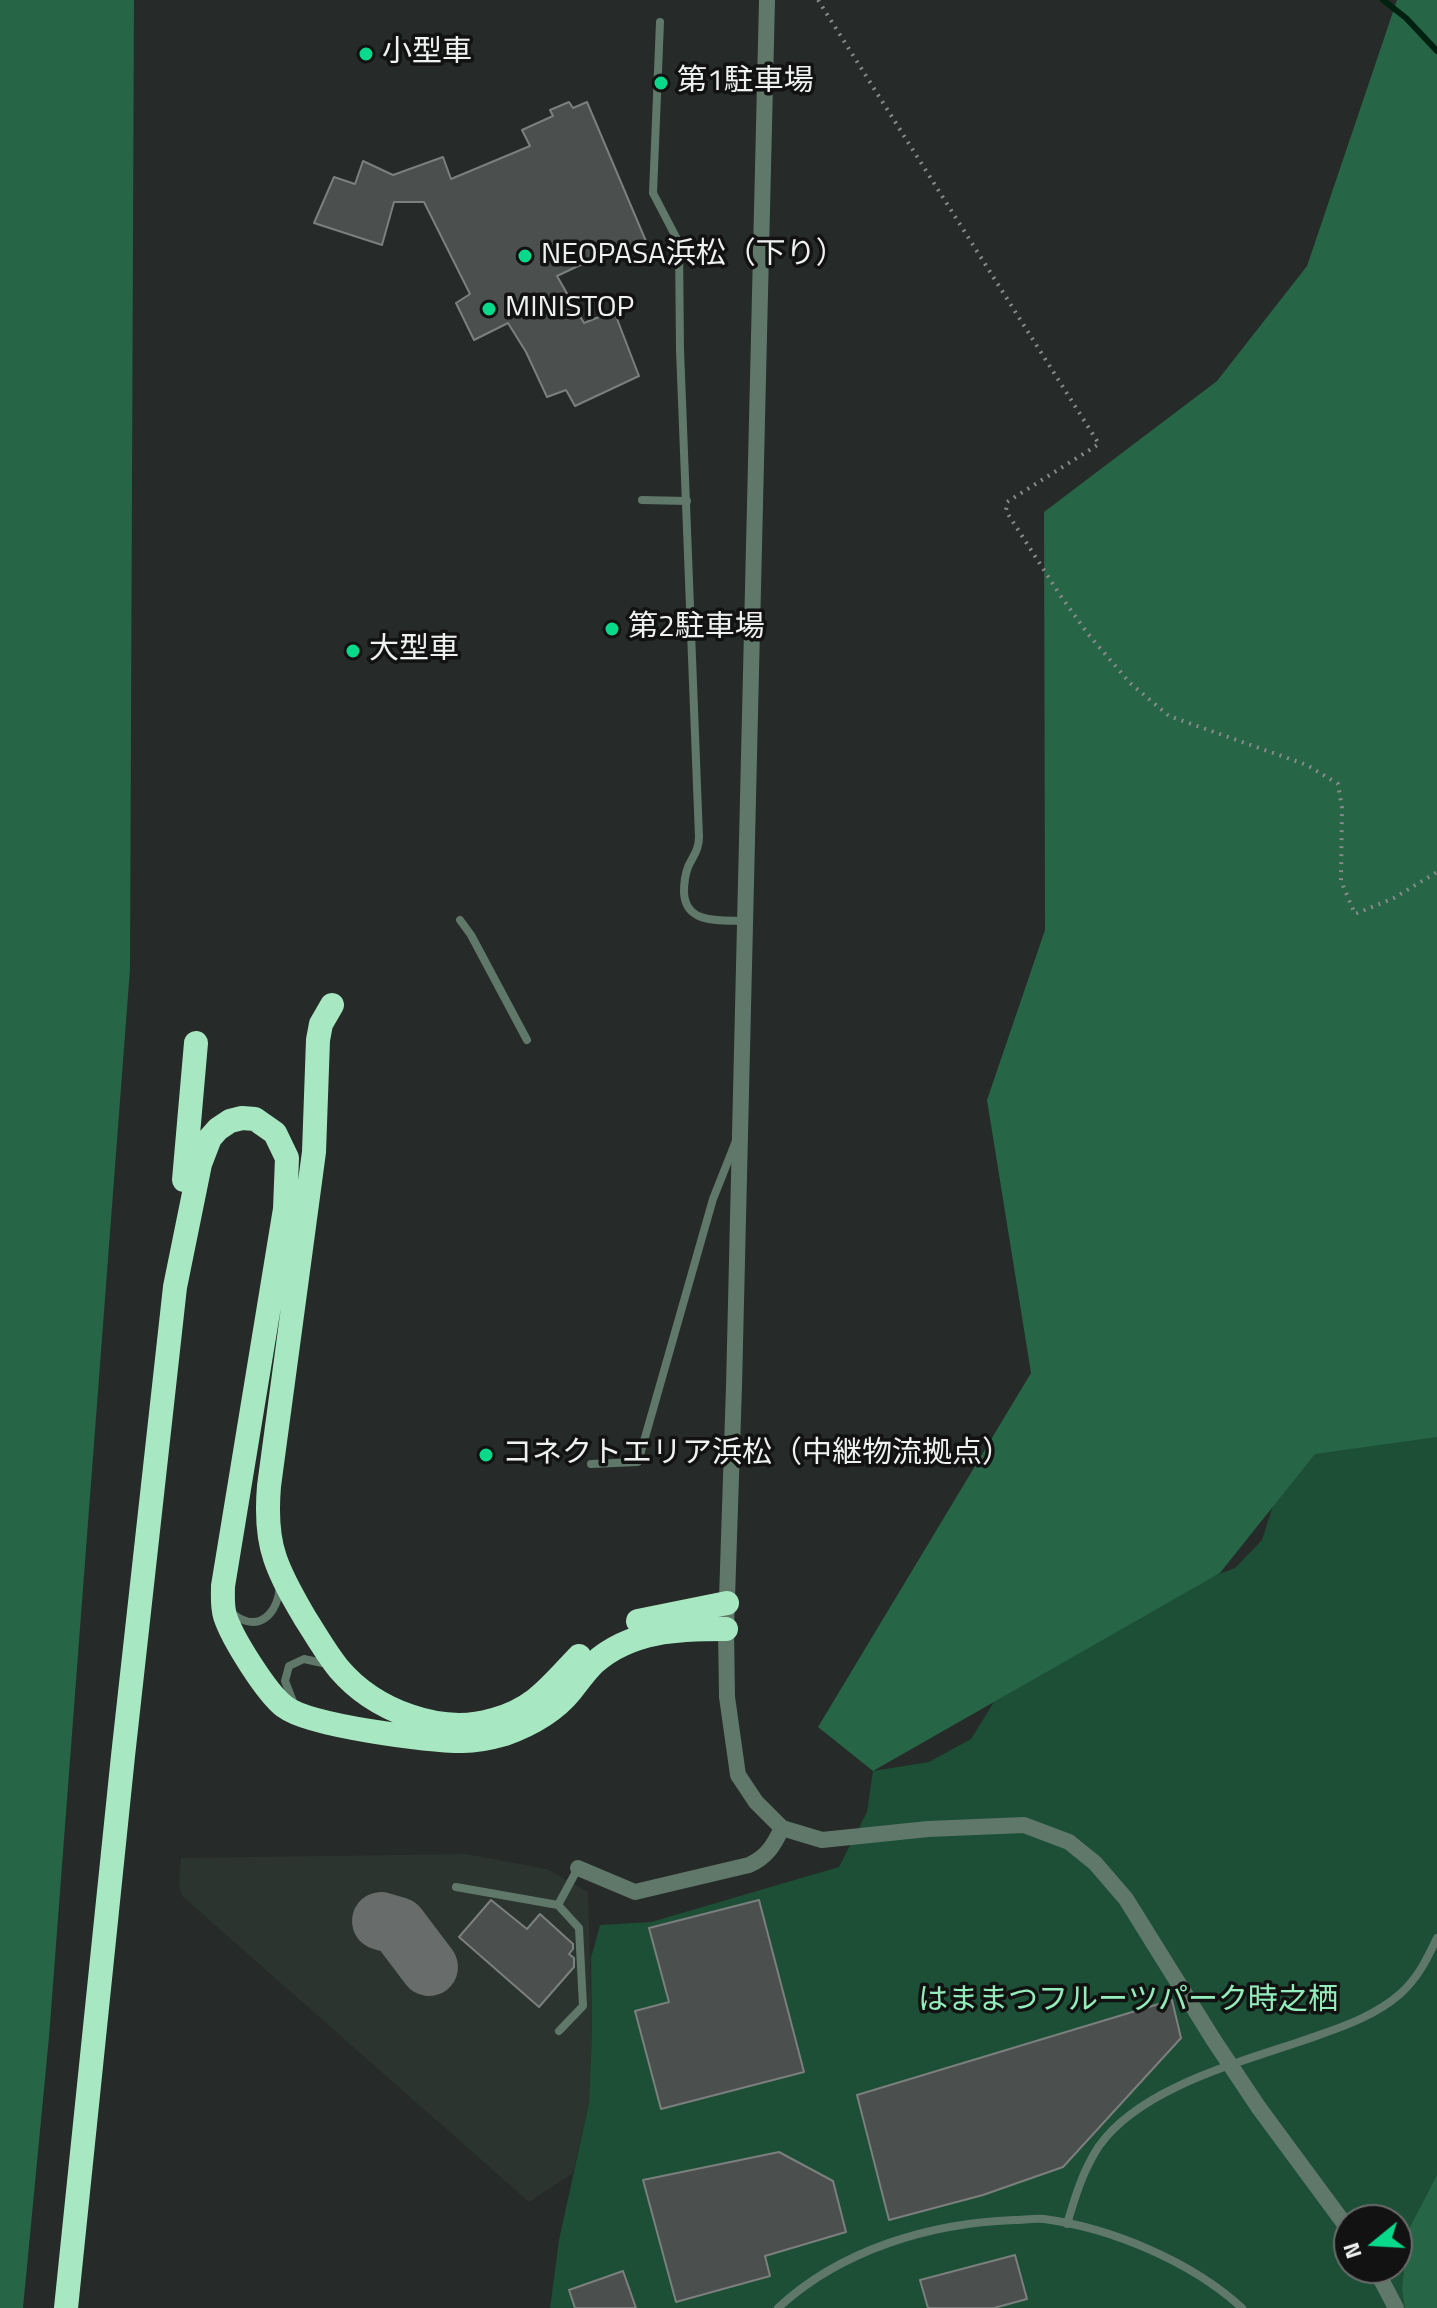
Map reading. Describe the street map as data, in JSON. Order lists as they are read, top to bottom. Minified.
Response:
{"parks":["はままつフルーツパーク時之栖"],"places":["小型車","第1駐車場","NEOPASA浜松（下り）","MINISTOP","第2駐車場","大型車","コネクトエリア浜松（中継物流拠点）"],"north":"left"}
